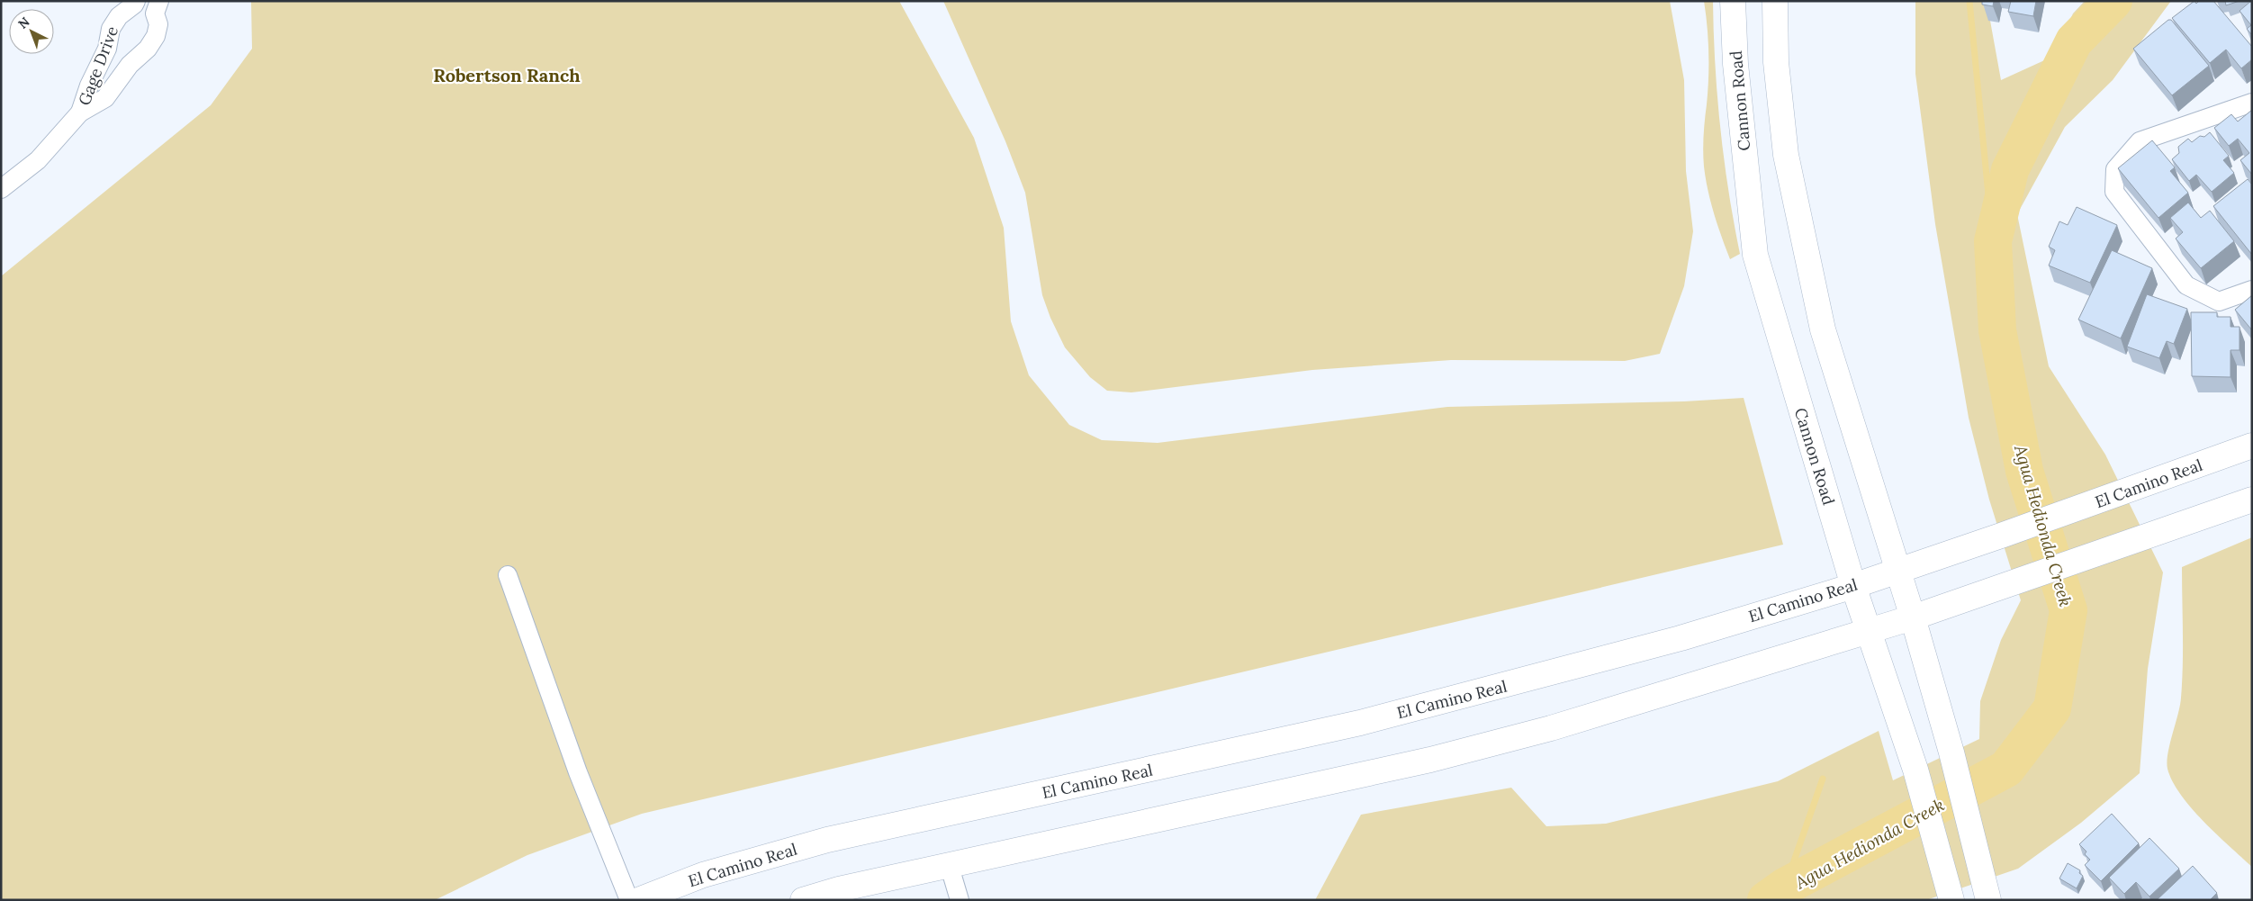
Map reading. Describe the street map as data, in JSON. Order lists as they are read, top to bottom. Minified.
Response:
{"streets":{"main road":["Cannon Road","El Camino Real"],"street":["Gage Drive"]},"crossings":[["Cannon Road","El Camino Real"]],"districts":["Robertson Ranch"],"water":["Agua Hedionda Creek"],"north":"top left"}
